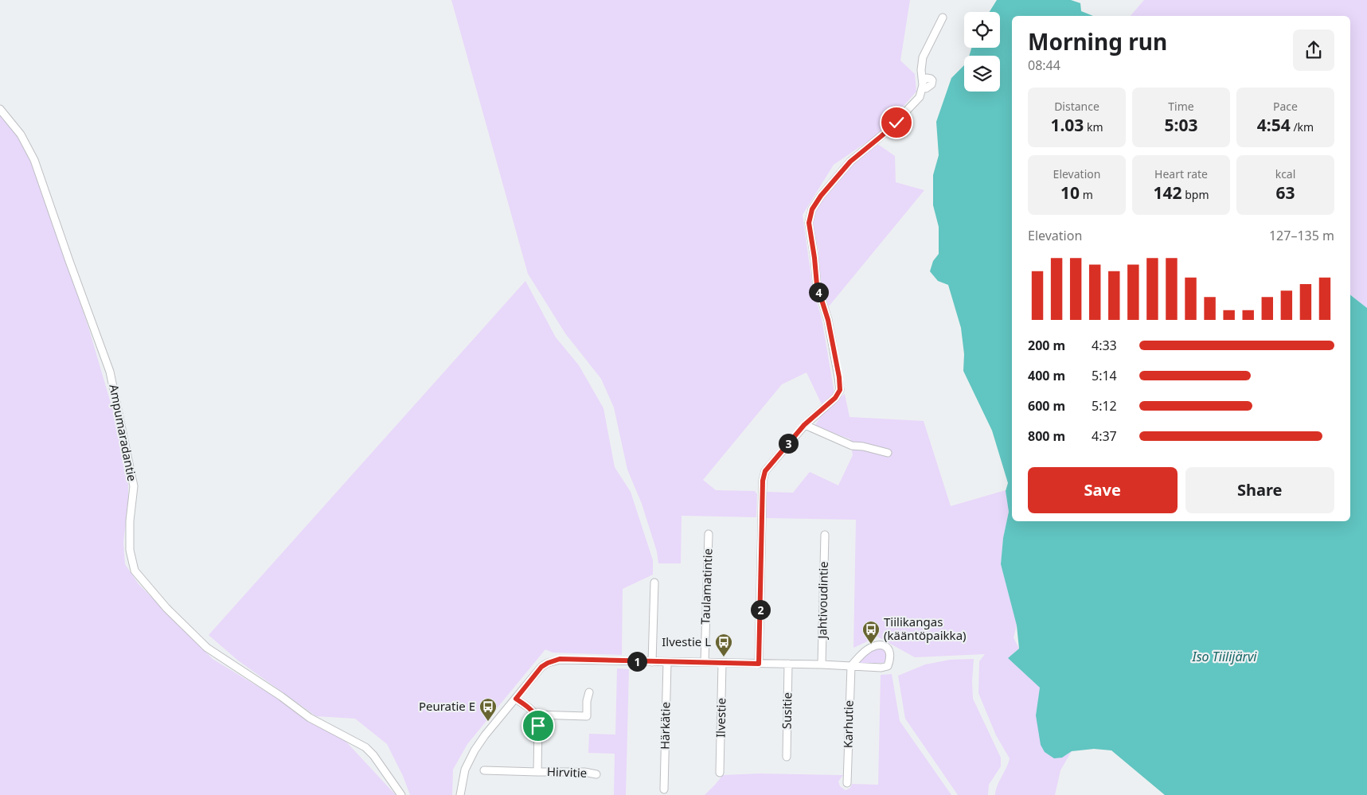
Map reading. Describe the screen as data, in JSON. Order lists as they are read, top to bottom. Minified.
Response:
{"streets":{"street":["Ampumaradantie","Taulamatintie","Jahtivoudintie","Susitie","Ilvestie","Karhutie","Härkätie","Hirvitie"]},"water":["Iso Tiilijärvi"],"places":{"bus stop":["Tiilikangas (kääntöpaikka)","Ilvestie L","Peuratie E"]},"page":{"heading":["Morning run","08:44"],"stats":[["Distance","1.03 km"],["Time","5:03"],["Pace","4:54 /km"],["Elevation","10 m"],["Heart rate","142 bpm"],["kcal","63"]],"chart":["Elevation","127–135 m"],"pins":["4","3","2","1"],"list":[{"name":"200 m","note":"4:33"},{"name":"400 m","note":"5:14"},{"name":"600 m","note":"5:12"},{"name":"800 m","note":"4:37"}],"buttons":["Save","Share"]}}
